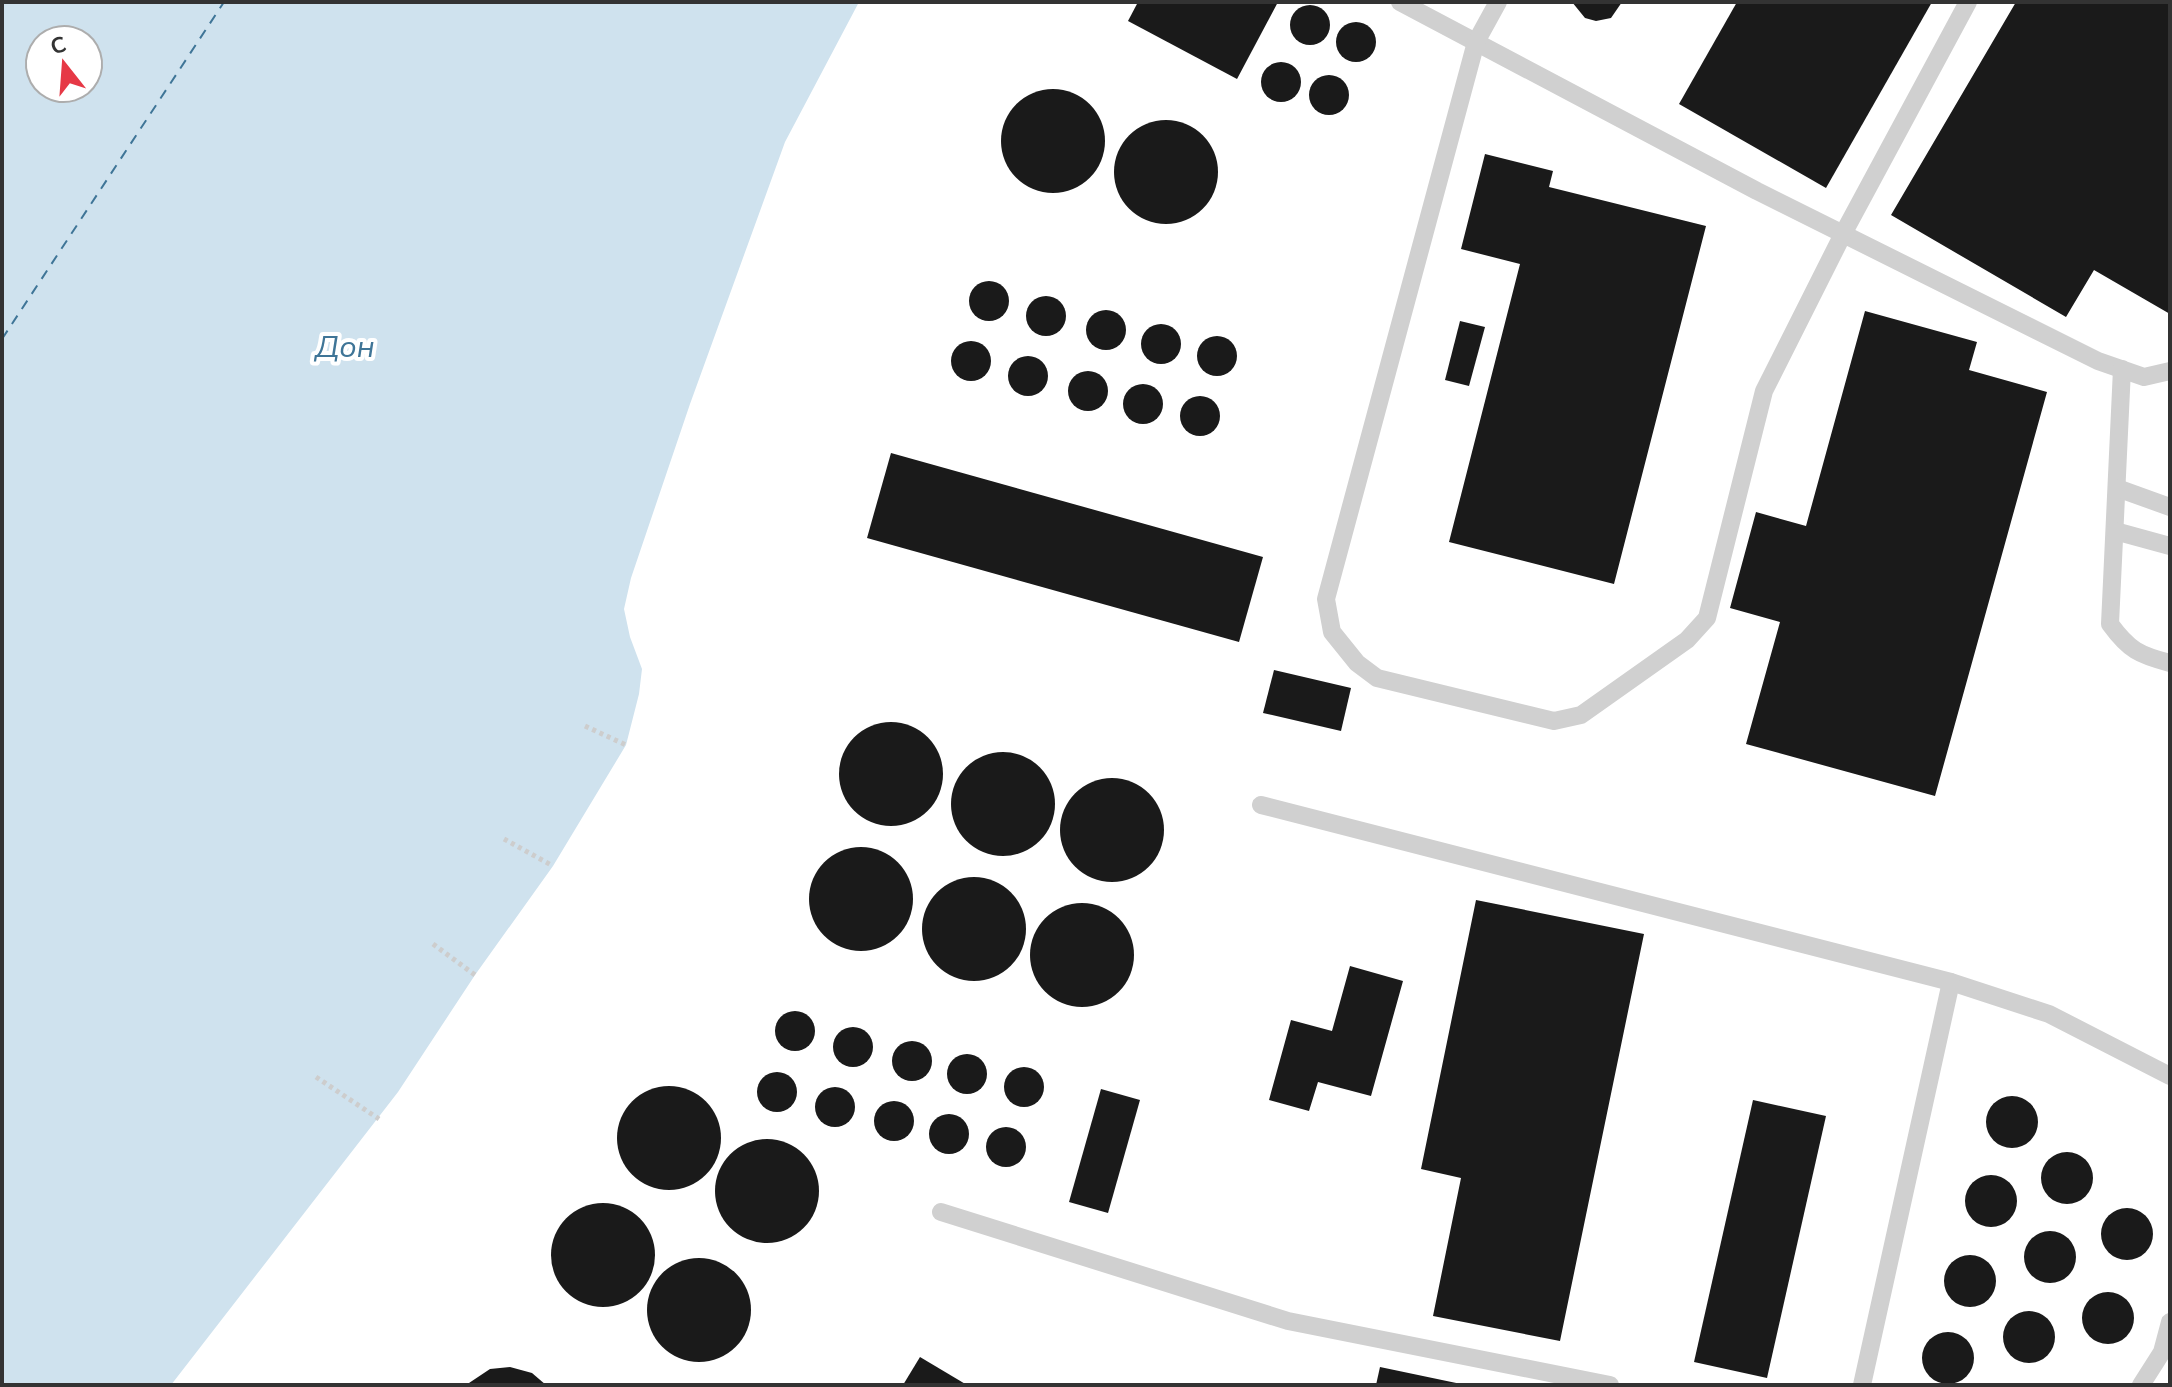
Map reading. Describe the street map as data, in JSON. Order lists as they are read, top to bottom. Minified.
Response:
{"water":["Дон"],"north":"top"}
